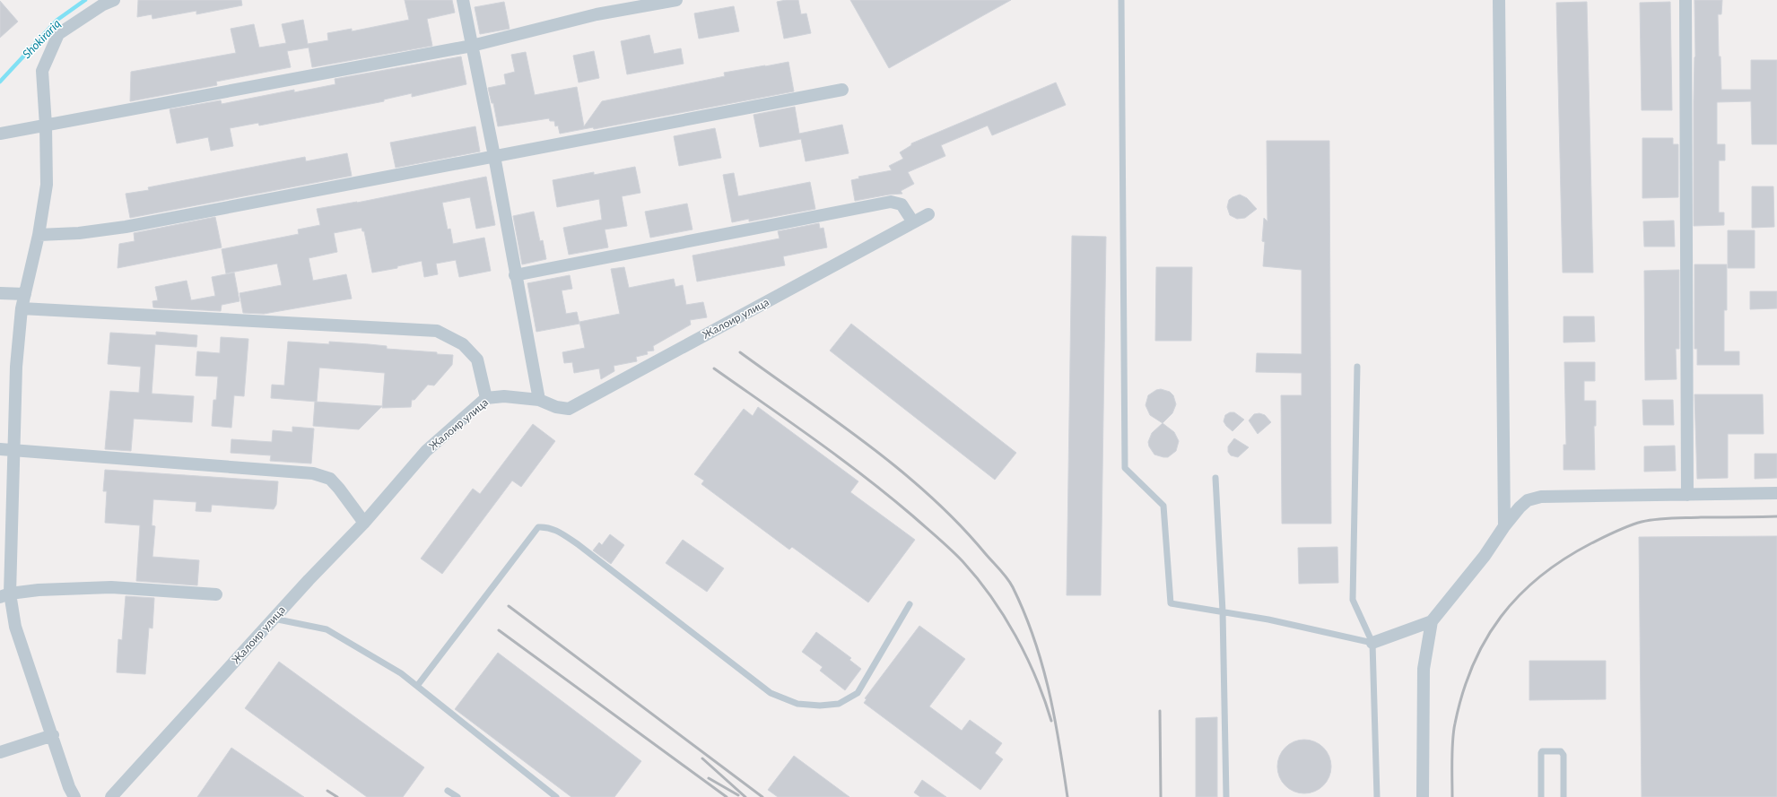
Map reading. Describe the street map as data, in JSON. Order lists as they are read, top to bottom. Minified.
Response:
{"streets":{"street":["Жалоир улица"]},"water":["Shokirariq"]}
